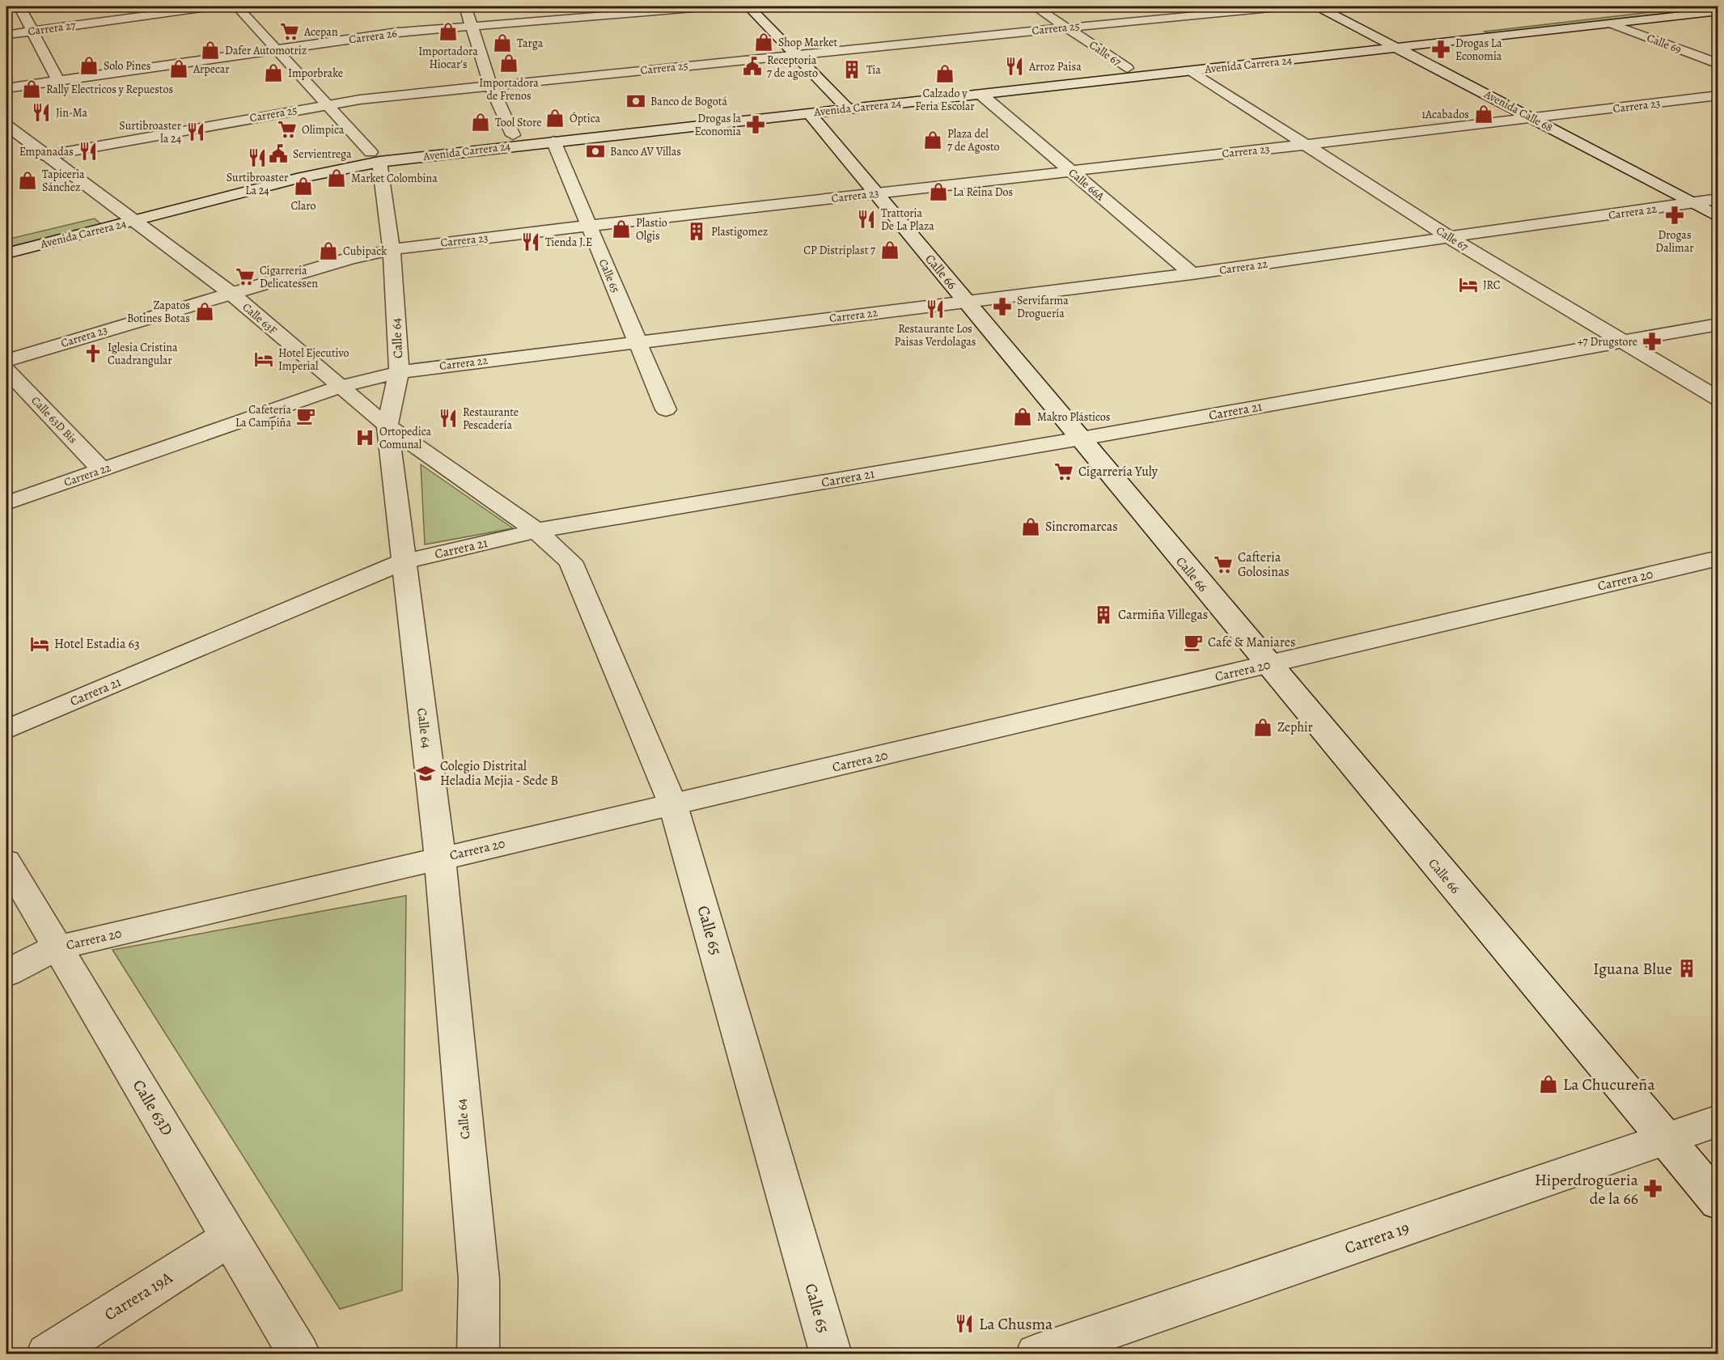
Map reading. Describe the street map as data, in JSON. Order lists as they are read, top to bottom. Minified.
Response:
{"streets":{"street":["Carrera 27","Carrera 25","Carrera 26","Calle 69","Calle 67","Avenida Carrera 24","Carrera 23","Avenida Calle 68","Calle 66A","Carrera 22","Calle 66","Calle 65","Calle 63F","Calle 64","Carrera 21","Calle 63D Bis","Carrera 20","Calle 63D","Carrera 19","Carrera 19A"]},"crossings":[["Carrera 25","Calle 67"],["Carrera 25","Calle 63F"],["Calle 69","Avenida Carrera 24"],["Calle 67","Avenida Carrera 24"],["Calle 67","Carrera 23"],["Calle 67","Carrera 22"],["Calle 67","Carrera 21"],["Avenida Carrera 24","Avenida Calle 68"],["Avenida Carrera 24","Calle 66A"],["Avenida Carrera 24","Calle 66"],["Avenida Carrera 24","Calle 65"],["Avenida Carrera 24","Calle 63F"],["Avenida Carrera 24","Calle 64"],["Carrera 23","Avenida Calle 68"],["Carrera 23","Calle 66A"],["Carrera 23","Calle 66"],["Carrera 23","Calle 65"],["Carrera 23","Calle 63F"],["Carrera 23","Calle 64"],["Avenida Calle 68","Carrera 22"],["Calle 66A","Carrera 22"],["Carrera 22","Calle 66"],["Carrera 22","Calle 65"],["Carrera 22","Calle 63F"],["Carrera 22","Calle 64"],["Carrera 22","Calle 63D Bis"],["Calle 66","Carrera 21"],["Calle 66","Carrera 20"],["Calle 66","Carrera 19"],["Calle 65","Calle 63F"],["Calle 65","Carrera 21"],["Calle 65","Carrera 20"],["Calle 63F","Calle 64"],["Calle 63F","Carrera 21"],["Calle 64","Carrera 21"],["Calle 64","Carrera 20"],["Carrera 20","Calle 63D"],["Calle 63D","Carrera 19A"]],"places":{"supermarket":["Acepan","Olimpica","Cigarreria Delicatessen","Cigarrería Yuly","Cafteria Golosinas"],"shop":["Importadora Hiocar's","Shop Market","Targa","Dafer Automotriz","Importadora de Frenos","Solo Pines","Arpecar","Imporbrake","Calzado y Feria Escolar","Rally Electricos y Repuestos","1Acabados","Óptica","Tool Store","Plaza del 7 de Agosto","Market Colombina","Tapiceria Sánchez","Claro","La Reina Dos","Plastio Olgis","CP Distriplast 7","Cubipack","Zapatos Botines Botas","Makro Plásticos","Sincromarcas","Zephir","La Chucureña"],"pharmacy":["Drogas La Economia","Drogas la Economia","Drogas Dalimar","Servifarma Droguería","+7 Drugstore","Hiperdrogueria de la 66"],"public building":["Receptoria 7 de agosto","Servientrega"],"restaurant":["Arroz Paisa","Jin-Ma","Surtibroaster la 24","Empanadas","Surtibroaster La 24","Trattoria De La Plaza","Tienda J.E","Restaurante Los Paisas Verdolagas","Restaurante Pescadería","La Chusma"],"building":["Tia","Plastigomez","Carmiña Villegas","Iguana Blue"],"bank":["Banco de Bogotá","Banco AV Villas"],"hotel":["JRC","Hotel Ejecutivo Imperial","Hotel Estadia 63"],"church":["Iglesia Cristina Cuadrangular"],"cafe":["Cafetería La Campiña","Cafe & Maniares"],"hospital":["Ortopedica Comunal"],"school or university":["Colegio Distrital Heladia Mejia - Sede B"]}}
